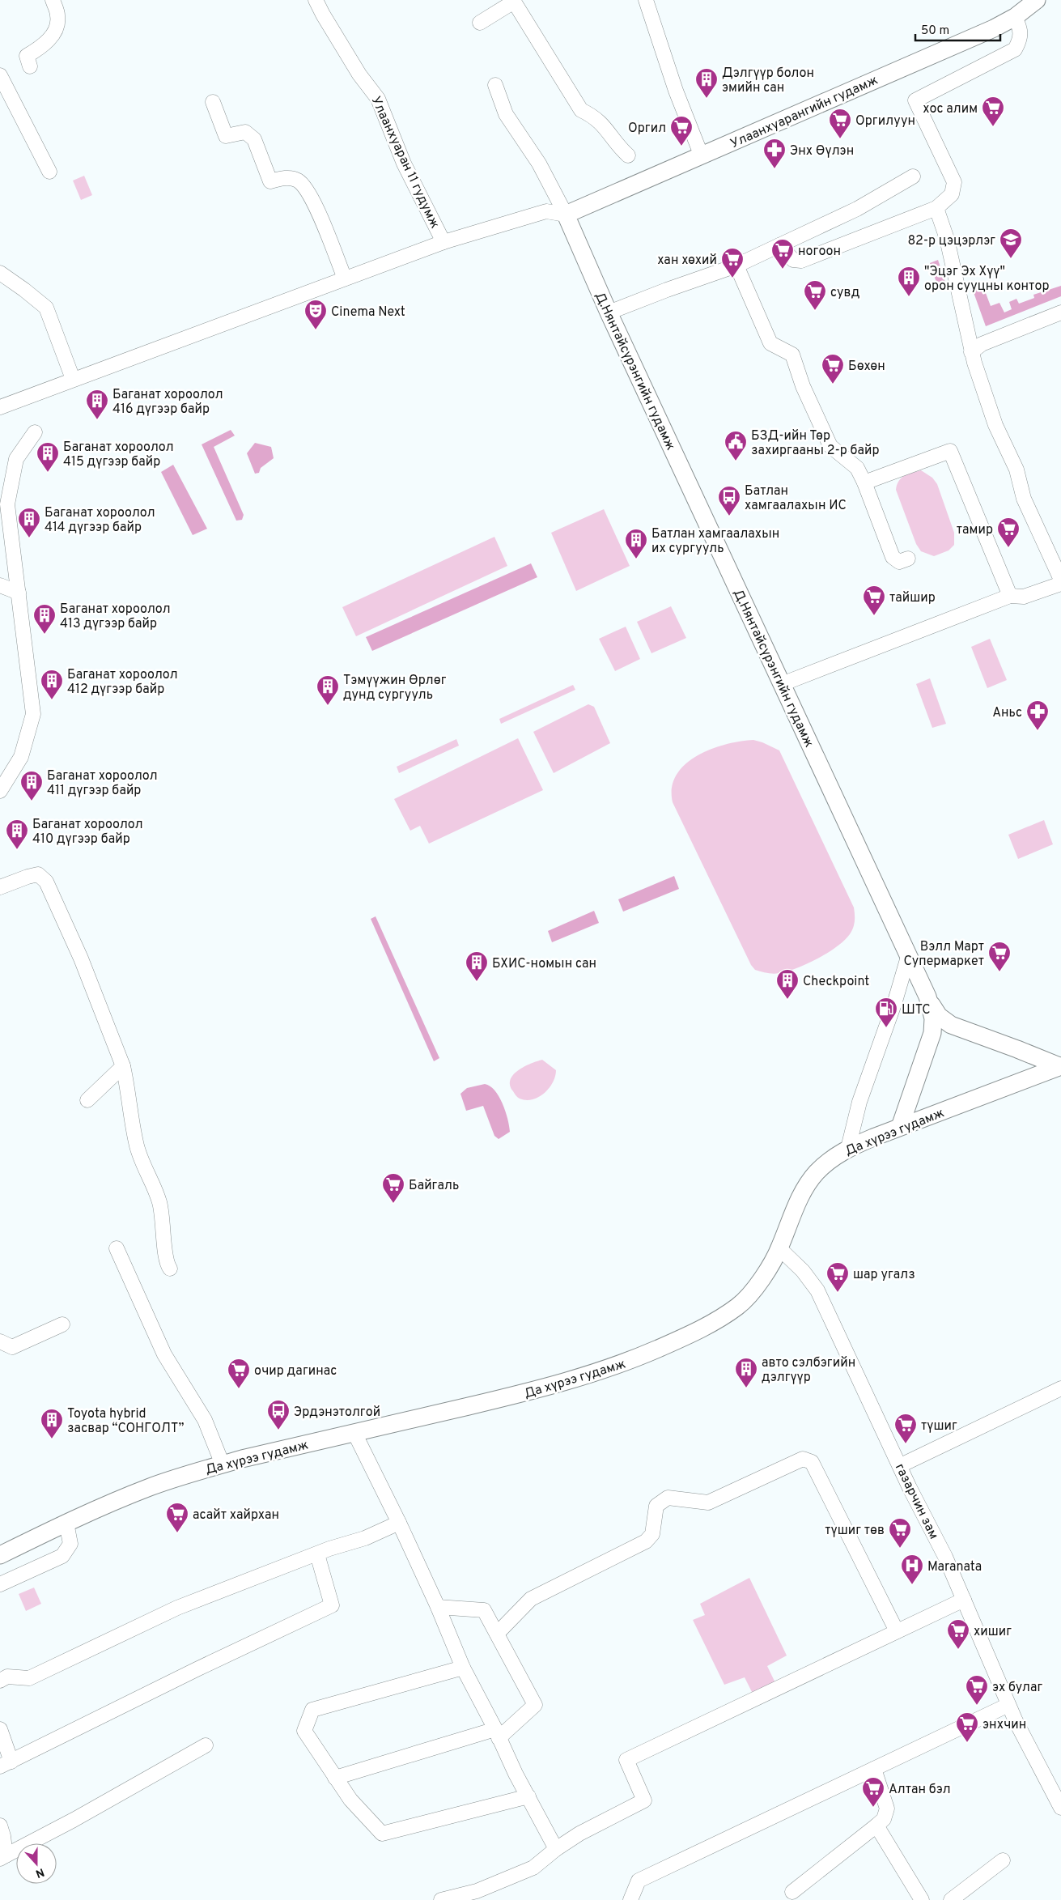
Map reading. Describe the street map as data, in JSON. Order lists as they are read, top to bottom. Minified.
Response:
{"streets":{"main road":["Улаанхуарангийн гудамж","Д.Нянтайсүрэнгийн гудамж","Да хүрээ гудамж"],"street":["Улаанхуаран 11 гудумж","газарчин зам"]},"crossings":[["Улаанхуарангийн гудамж","Д.Нянтайсүрэнгийн гудамж"],["Д.Нянтайсүрэнгийн гудамж","Да хүрээ гудамж"],["Да хүрээ гудамж","газарчин зам"]],"places":{"building":["Дэлгүүр болон эмийн сан","\"Эцэг Эх Хүү\" орон сууцны контор","Баганат хороолол 416 дүгээр байр","Баганат хороолол 415 дүгээр байр","Баганат хороолол 414 дүгээр байр","Батлан хамгаалахын их сургууль","Баганат хороолол 413 дүгээр байр","Баганат хороолол 412 дүгээр байр","Тэмүүжин Өрлөг дунд сургууль","Баганат хороолол 411 дүгээр байр","Баганат хороолол 410 дүгээр байр","БХИС-номын сан","Checkpoint","авто сэлбэгийн дэлгүүр","Toyota hybrid засвар “СОНГОЛТ”"],"supermarket":["хос алим","Оргилуун","Оргил","ногоон","хан хөхий","сувд","Бөхөн","тамир","тайшир","Вэлл Март Супермаркет","Байгаль","шар угалз","очир дагинас","түшиг","асайт хайрхан","түшиг төв","хишиг","эх булаг","энхчин","Алтан бэл"],"pharmacy":["Энх Өүлэн","Аньс"],"school or university":["82-р цэцэрлэг"],"theatre":["Cinema Next"],"public building":["БЗД-ийн Төр захиргааны 2-р байр"],"bus stop":["Батлан хамгаалахын ИС","Эрдэнэтолгой"],"fuel station":["ШТС"],"hospital":["Maranata"]},"scale_bar":"50 m","north":"bottom"}
